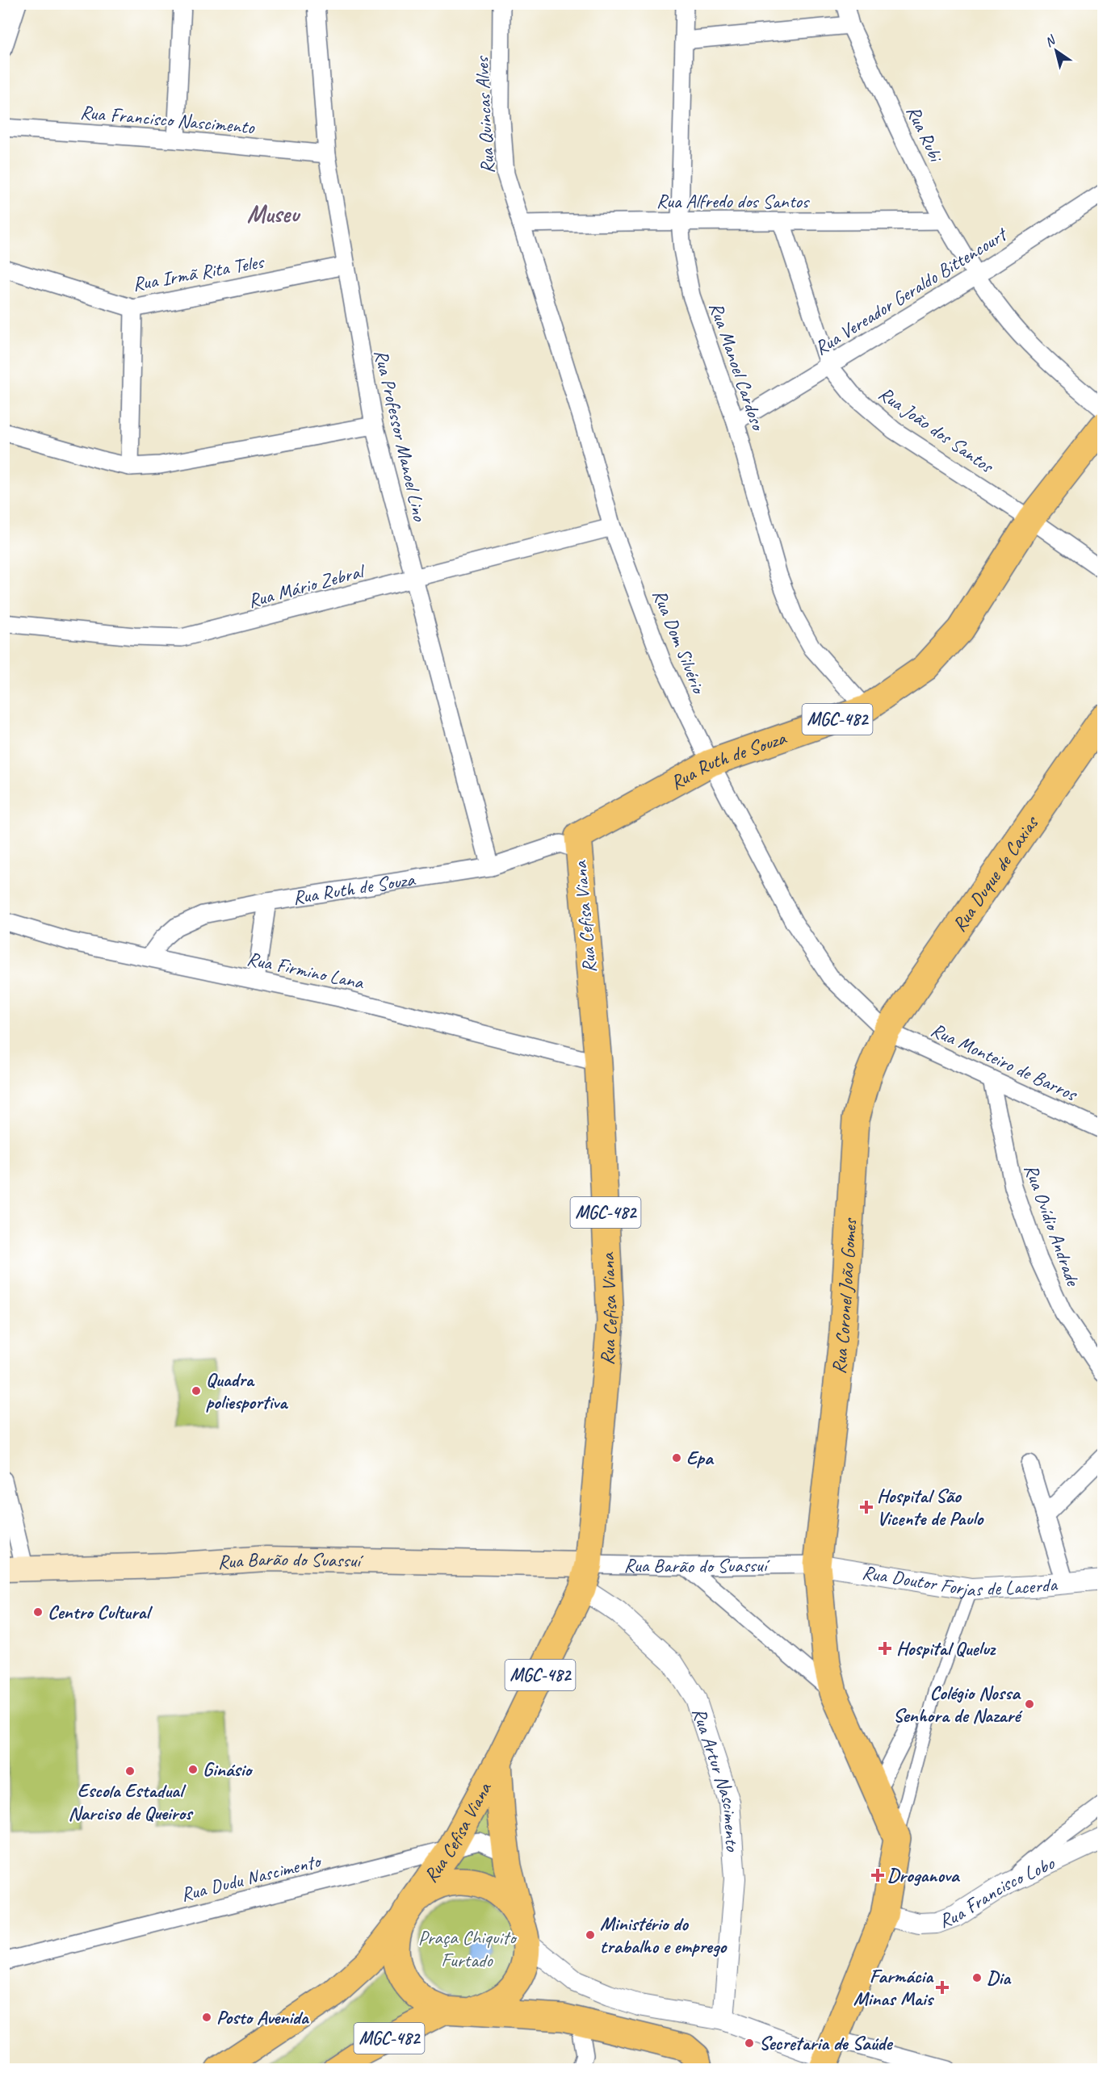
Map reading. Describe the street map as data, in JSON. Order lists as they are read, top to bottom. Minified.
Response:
{"streets":{"highway":["MGC-482","Rua Ruth de Souza","Rua Duque de Caxias","Rua Cefisa Viana","Rua Coronel João Gomes"],"main road":["Rua Barão do Suassuí"],"street":["Rua Quincas Alves","Rua Francisco Nascimento","Rua Rubi","Rua Alfredo dos Santos","Rua Irmã Rita Teles","Rua Vereador Geraldo Bittencourt","Rua Manoel Cardoso","Rua João dos Santos","Rua Professor Manoel Lino","Rua Mário Zebral","Rua Dom Silvério","Rua Firmino Lana","Rua Monteiro de Barros","Rua Ovídio Andrade","Rua Doutor Forjas de Lacerda","Rua Artur Nascimento","Rua Dudu Nascimento","Rua Francisco Lobo"]},"crossings":[["Rua Quincas Alves","Rua Alfredo dos Santos"],["Rua Quincas Alves","Rua Dom Silvério"],["Rua Francisco Nascimento","Rua Professor Manoel Lino"],["Rua Rubi","Rua Alfredo dos Santos"],["Rua Rubi","Rua Vereador Geraldo Bittencourt"],["Rua Alfredo dos Santos","Rua Manoel Cardoso"],["Rua Alfredo dos Santos","Rua João dos Santos"],["Rua Alfredo dos Santos","Rua Dom Silvério"],["Rua Irmã Rita Teles","Rua Professor Manoel Lino"],["Rua Vereador Geraldo Bittencourt","Rua Manoel Cardoso"],["Rua Vereador Geraldo Bittencourt","Rua João dos Santos"],["Rua Manoel Cardoso","Rua Ruth de Souza"],["Rua João dos Santos","MGC-482"],["Rua João dos Santos","Rua Ruth de Souza"],["Rua Professor Manoel Lino","Rua Mário Zebral"],["Rua Professor Manoel Lino","Rua Ruth de Souza"],["Rua Mário Zebral","Rua Dom Silvério"],["Rua Dom Silvério","Rua Ruth de Souza"],["Rua Dom Silvério","Rua Duque de Caxias"],["Rua Dom Silvério","Rua Monteiro de Barros"],["Rua Dom Silvério","Rua Coronel João Gomes"],["MGC-482","Rua Ruth de Souza"],["MGC-482","Rua Cefisa Viana"],["Rua Ruth de Souza","Rua Cefisa Viana"],["Rua Ruth de Souza","Rua Firmino Lana"],["Rua Duque de Caxias","Rua Monteiro de Barros"],["Rua Duque de Caxias","Rua Coronel João Gomes"],["Rua Cefisa Viana","Rua Firmino Lana"],["Rua Cefisa Viana","Rua Barão do Suassuí"],["Rua Cefisa Viana","Rua Artur Nascimento"],["Rua Cefisa Viana","Rua Dudu Nascimento"],["Rua Monteiro de Barros","Rua Ovídio Andrade"],["Rua Monteiro de Barros","Rua Coronel João Gomes"],["Rua Coronel João Gomes","Rua Barão do Suassuí"],["Rua Coronel João Gomes","Rua Doutor Forjas de Lacerda"],["Rua Barão do Suassuí","Rua Doutor Forjas de Lacerda"],["Rua Barão do Suassuí","Rua Artur Nascimento"]],"districts":["Museu"],"parks":["Praça Chiquito Furtado"],"places":{"other":["Quadra poliesportiva","Epa","Centro Cultural","Colégio Nossa Senhora de Nazaré","Ginásio","Escola Estadual Narciso de Queiros","Ministério do trabalho e emprego","Dia","Posto Avenida","Secretaria de Saúde"],"health":["Hospital São Vicente de Paulo","Hospital Queluz","Droganova","Farmácia Minas Mais"]},"north":"top left"}
